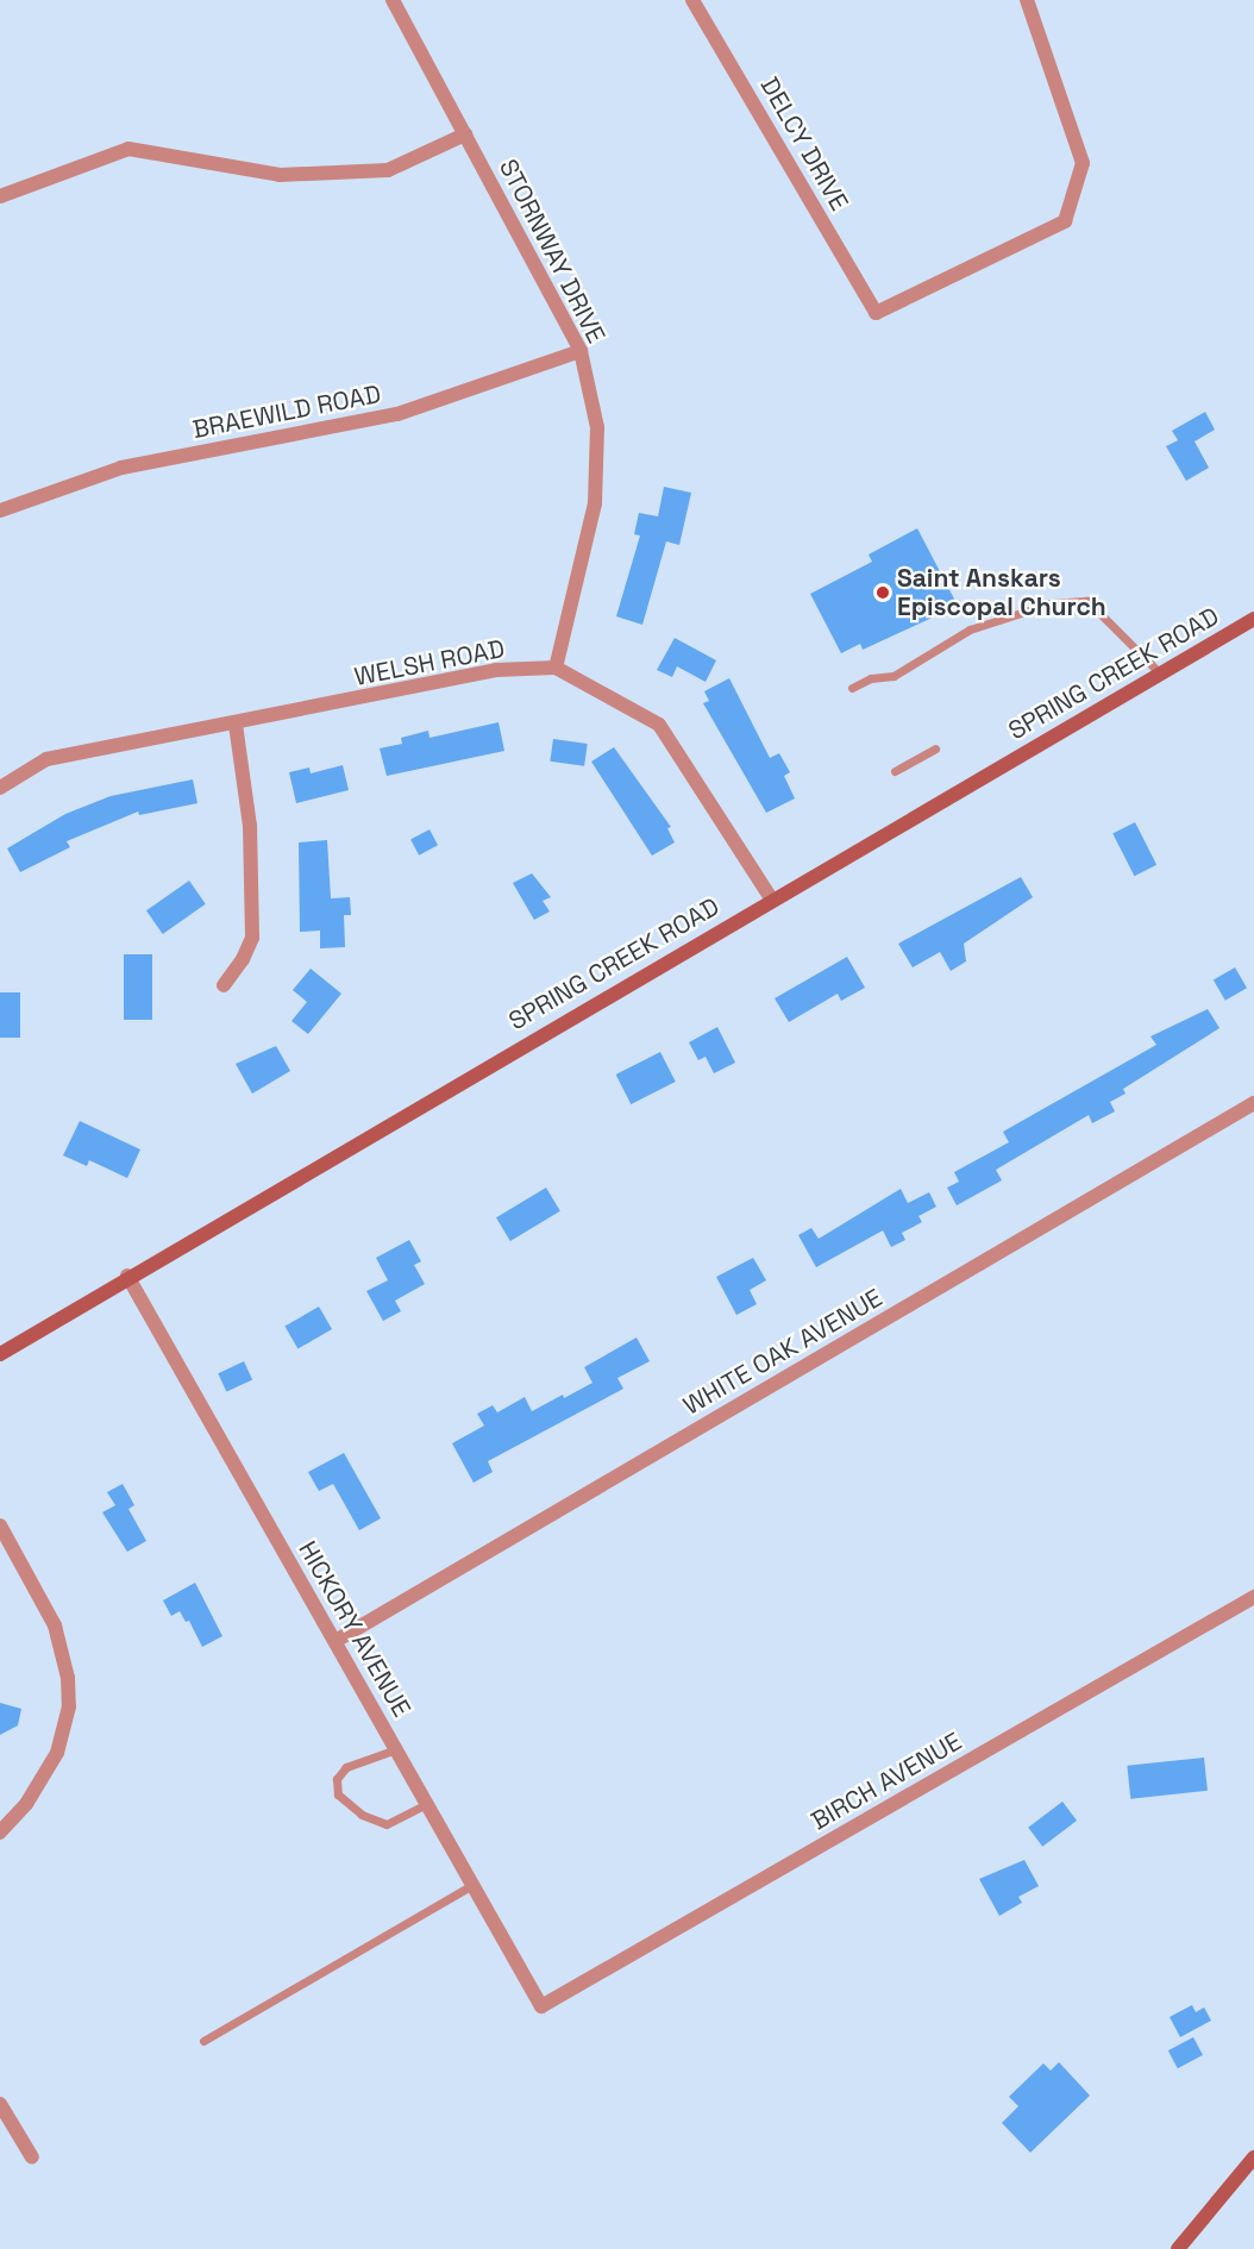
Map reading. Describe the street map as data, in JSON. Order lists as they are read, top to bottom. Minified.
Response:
{"streets":{"main road":["SPRING CREEK ROAD"],"street":["DELCY DRIVE","STORNWAY DRIVE","BRAEWILD ROAD","WELSH ROAD","WHITE OAK AVENUE","HICKORY AVENUE","BIRCH AVENUE"]},"crossings":[["STORNWAY DRIVE","BRAEWILD ROAD"],["STORNWAY DRIVE","WELSH ROAD"],["SPRING CREEK ROAD","HICKORY AVENUE"],["WHITE OAK AVENUE","HICKORY AVENUE"],["HICKORY AVENUE","BIRCH AVENUE"]],"places":["Saint Anskars Episcopal Church"]}
